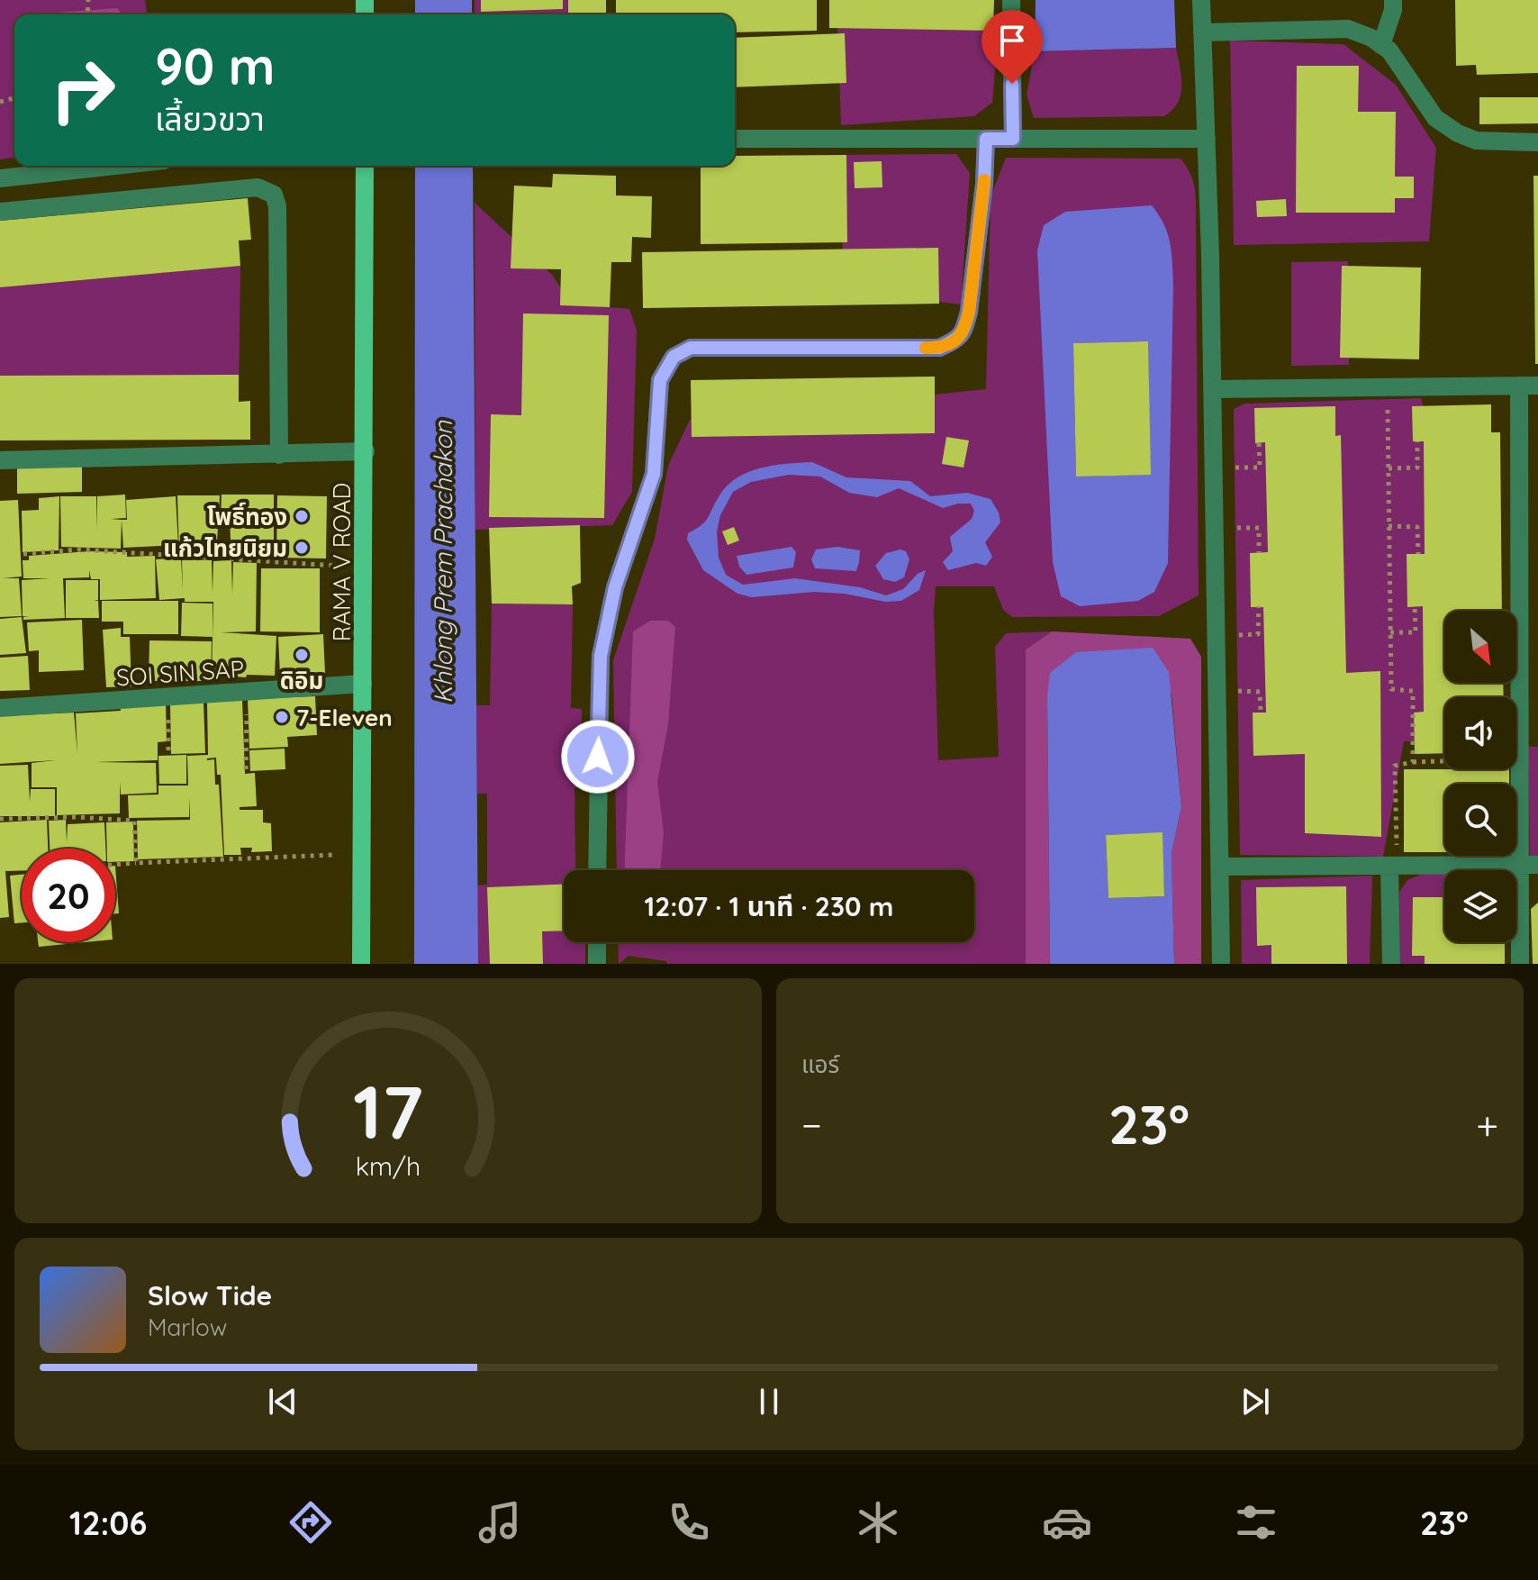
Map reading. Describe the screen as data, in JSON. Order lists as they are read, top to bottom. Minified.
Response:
{"streets":{"main road":["RAMA V ROAD"],"street":["SOI SIN SAP"]},"crossings":[["RAMA V ROAD","SOI SIN SAP"]],"water":["Khlong Prem Prachakon"],"places":["โพธิ์ทอง","แก้วไทยนิยม","ดิอิม","7-Eleven"],"north":"bottom right","page":{"turn":["90 m","เลี้ยวขวา"],"limit":"20","trip":"12:07 · 1 นาที · 230 m","tile":"แอร์","heat":["−","23°","+"],"song":["Slow Tide","Marlow"],"tabs":["12:06","23°"],"gauge":["17","km/h"]}}
